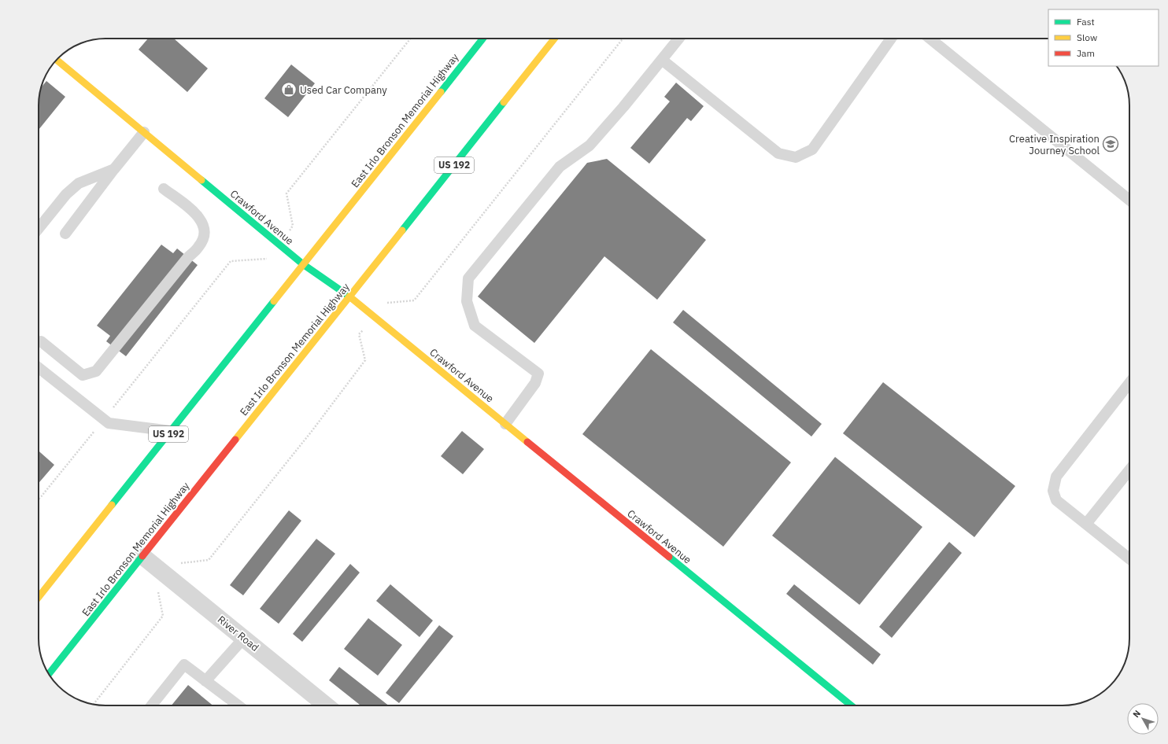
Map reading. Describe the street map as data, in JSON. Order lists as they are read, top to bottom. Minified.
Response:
{"streets":{"main road":["East Irlo Bronson Memorial Highway","US 192","Crawford Avenue"],"street":["River Road"]},"crossings":[["East Irlo Bronson Memorial Highway","Crawford Avenue"],["East Irlo Bronson Memorial Highway","River Road"]],"places":{"shop":["Used Car Company"],"school or university":["Creative Inspiration Journey School"]},"legend":["Fast","Slow","Jam"],"north":"top left"}
